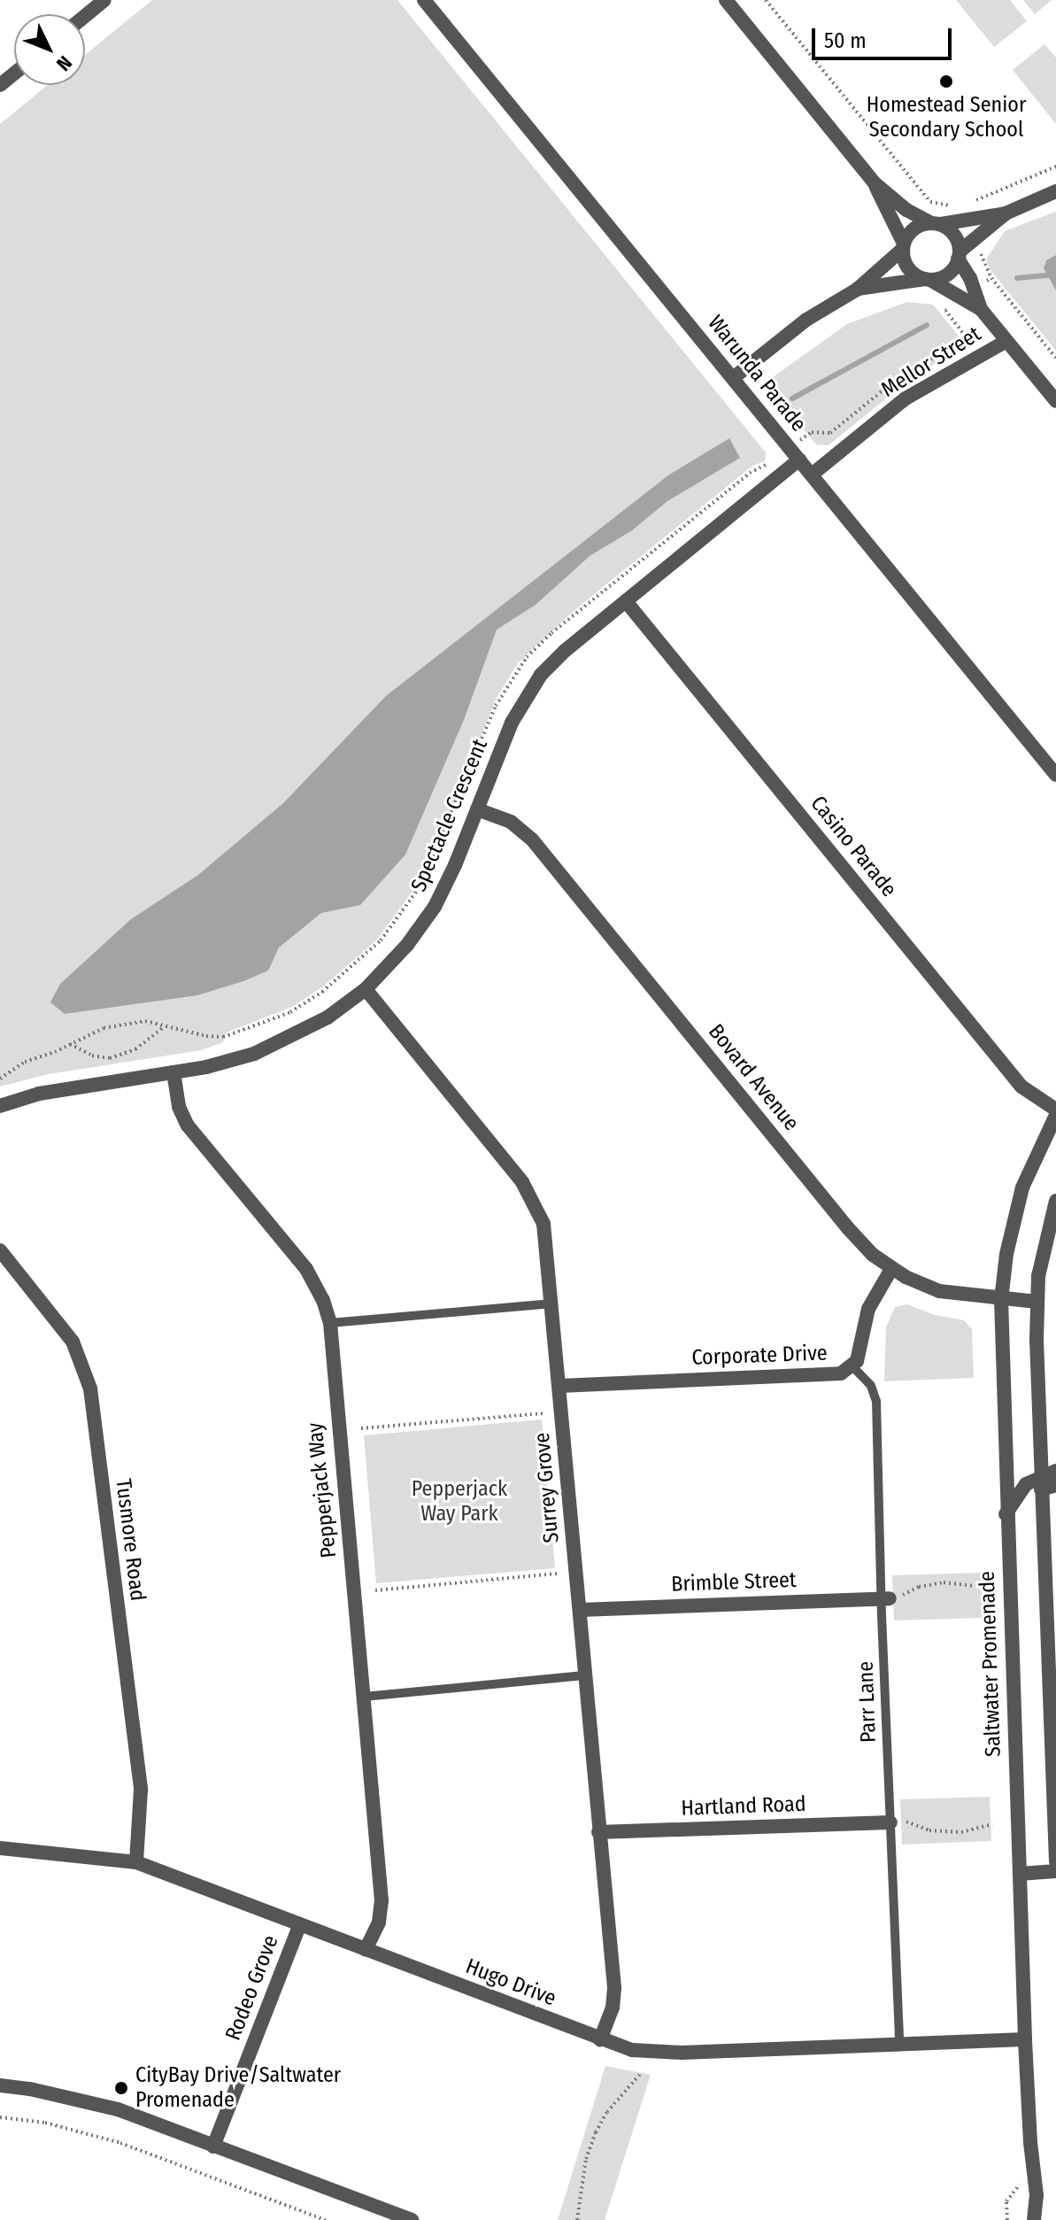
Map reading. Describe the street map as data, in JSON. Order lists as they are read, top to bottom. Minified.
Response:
{"streets":{"street":["Mellor Street","Warunda Parade","Spectacle Crescent","Casino Parade","Bovard Avenue","Corporate Drive","Surrey Grove","Pepperjack Way","Tusmore Road","Brimble Street","Saltwater Promenade","Hartland Road","Hugo Drive","Rodeo Grove"],"lane":["Parr Lane"]},"crossings":[["Mellor Street","Warunda Parade"],["Warunda Parade","Spectacle Crescent"],["Spectacle Crescent","Casino Parade"],["Spectacle Crescent","Bovard Avenue"],["Spectacle Crescent","Surrey Grove"],["Spectacle Crescent","Pepperjack Way"],["Casino Parade","Saltwater Promenade"],["Bovard Avenue","Corporate Drive"],["Bovard Avenue","Saltwater Promenade"],["Corporate Drive","Surrey Grove"],["Corporate Drive","Parr Lane"],["Surrey Grove","Brimble Street"],["Surrey Grove","Hartland Road"],["Surrey Grove","Hugo Drive"],["Pepperjack Way","Hugo Drive"],["Tusmore Road","Hugo Drive"],["Brimble Street","Parr Lane"],["Saltwater Promenade","Hugo Drive"],["Parr Lane","Hartland Road"],["Parr Lane","Hugo Drive"],["Hugo Drive","Rodeo Grove"]],"parks":["Pepperjack Way Park"],"places":["Homestead Senior Secondary School","CityBay Drive/Saltwater Promenade"],"scale_bar":"50 m","north":"bottom right"}
